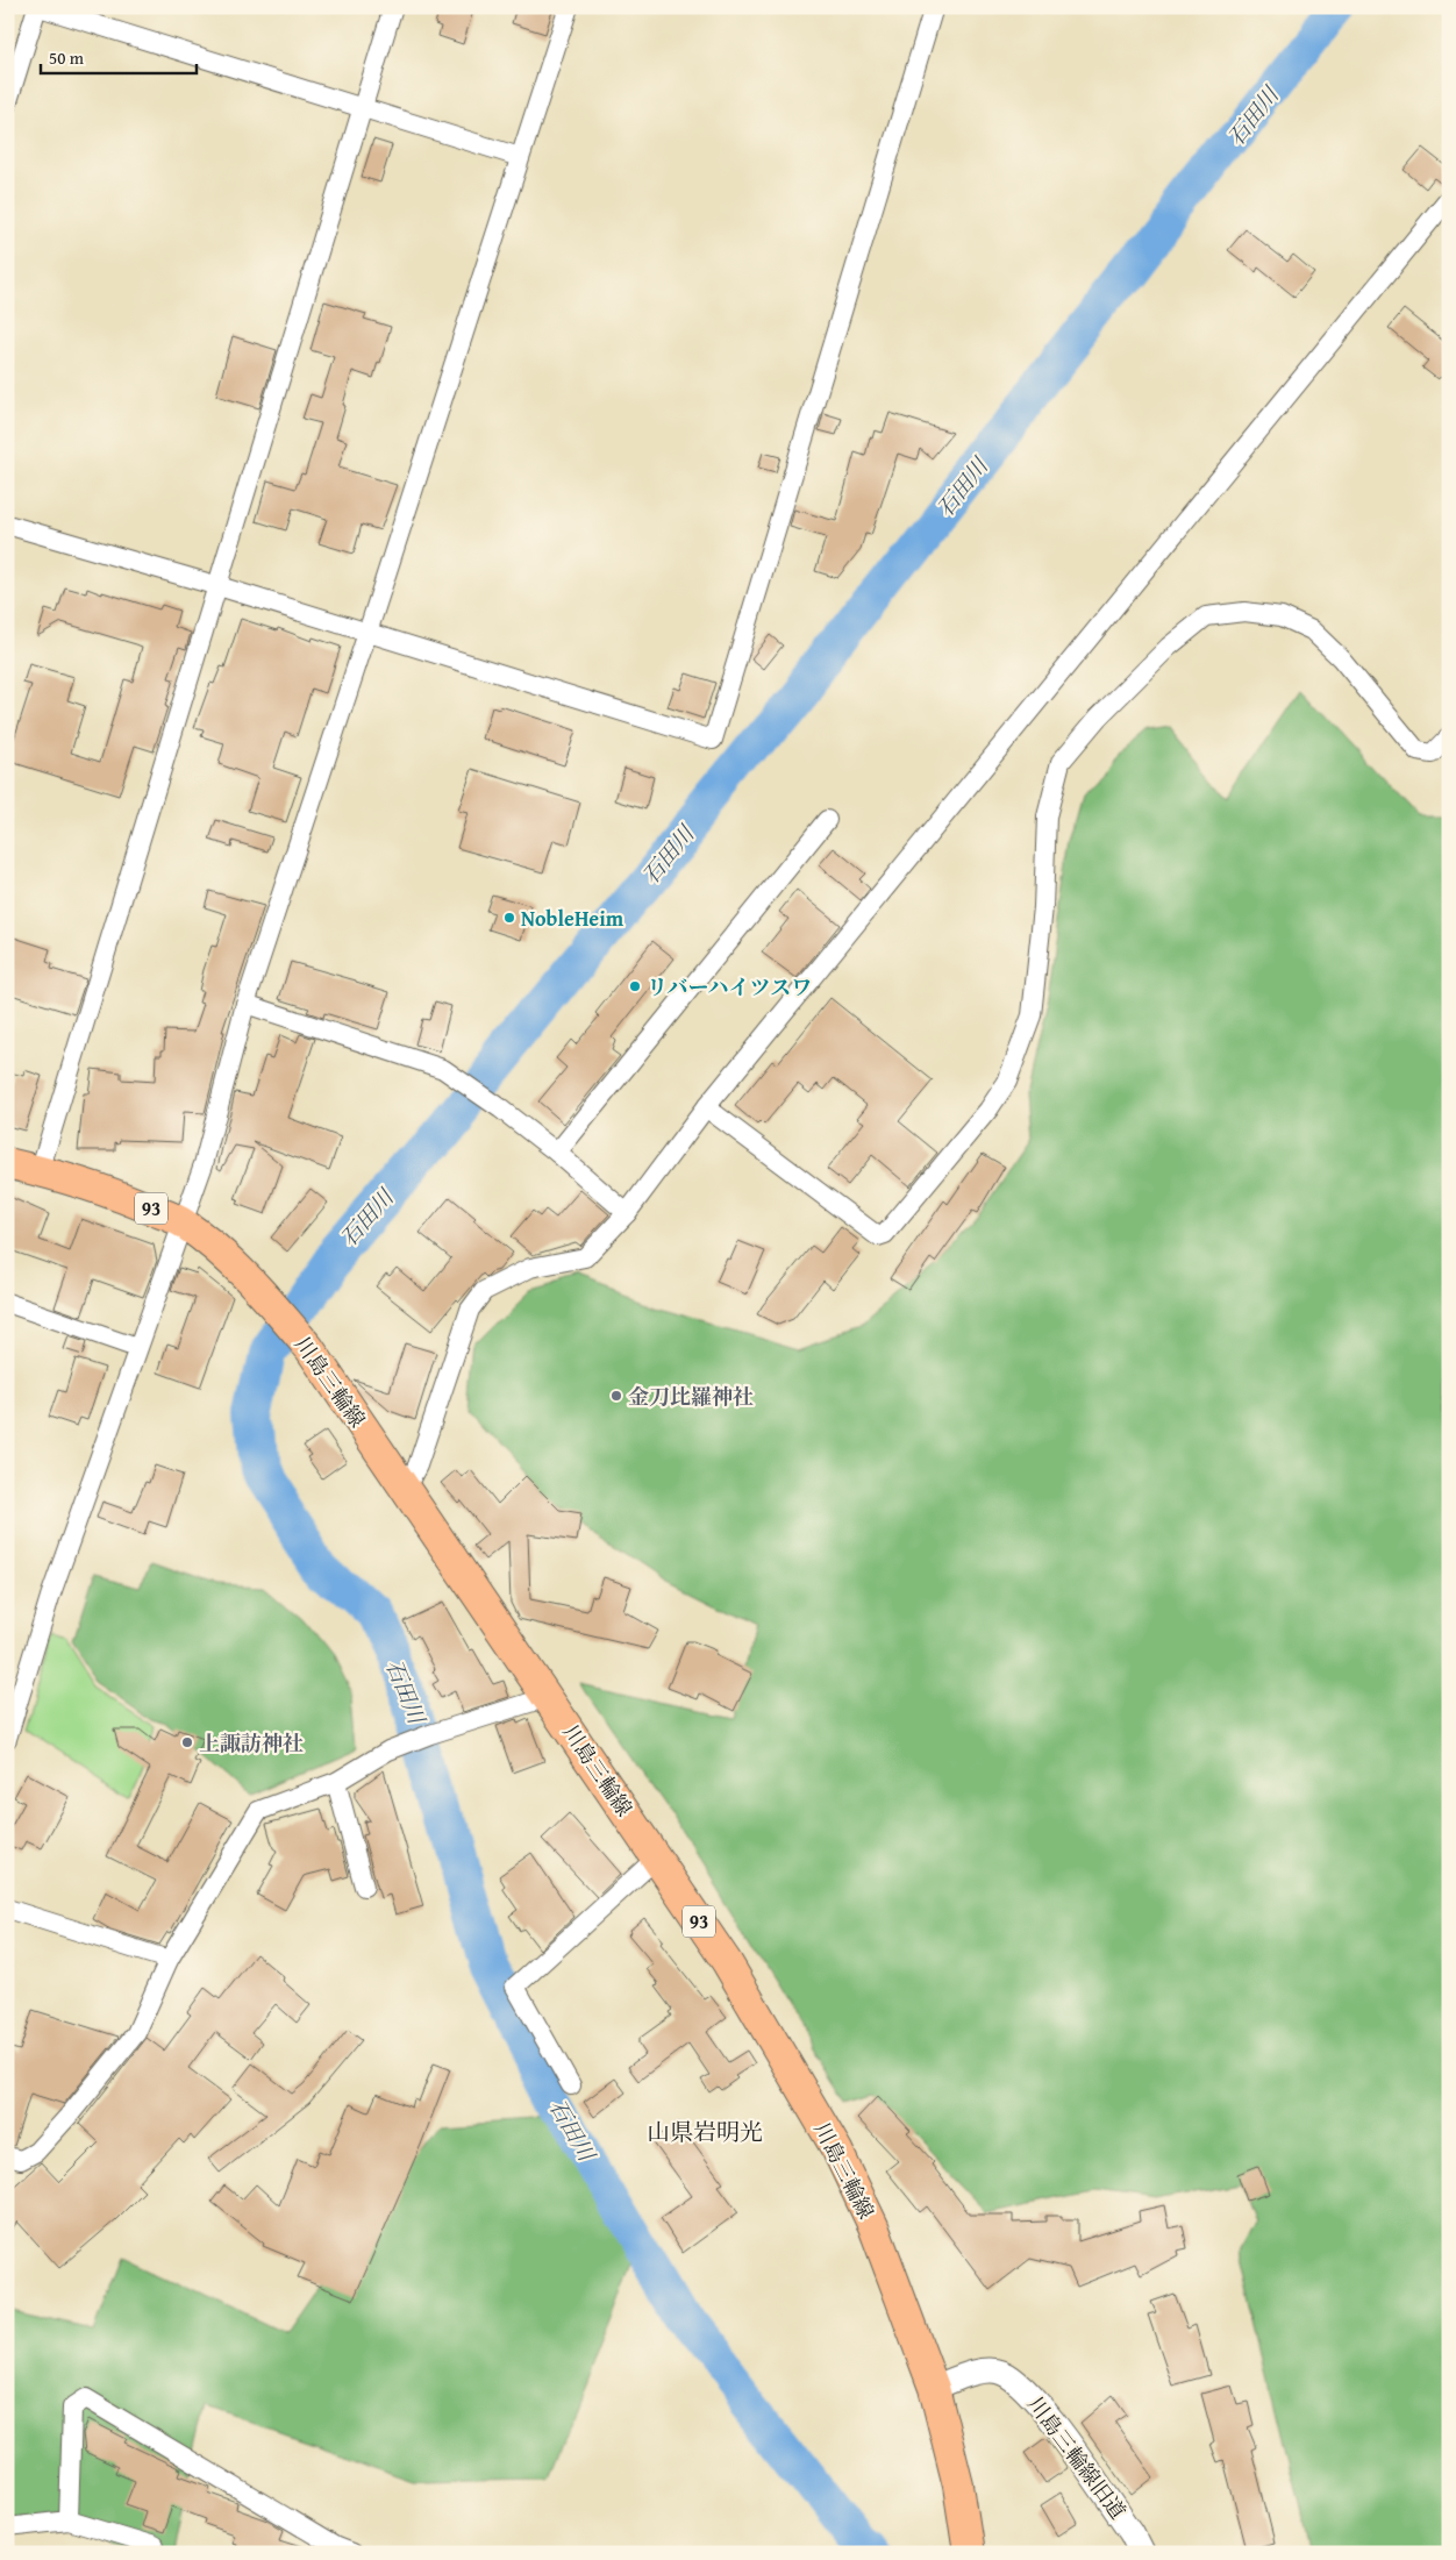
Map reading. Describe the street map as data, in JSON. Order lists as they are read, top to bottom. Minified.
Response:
{"streets":{"main road":["93","川島三輪線"],"street":["川島三輪線旧道"]},"crossings":[["川島三輪線","川島三輪線旧道"]],"districts":["山県岩明光"],"water":["石田川"],"places":["NobleHeim","リバーハイツスワ","金刀比羅神社","上諏訪神社"],"scale_bar":"50 m"}
